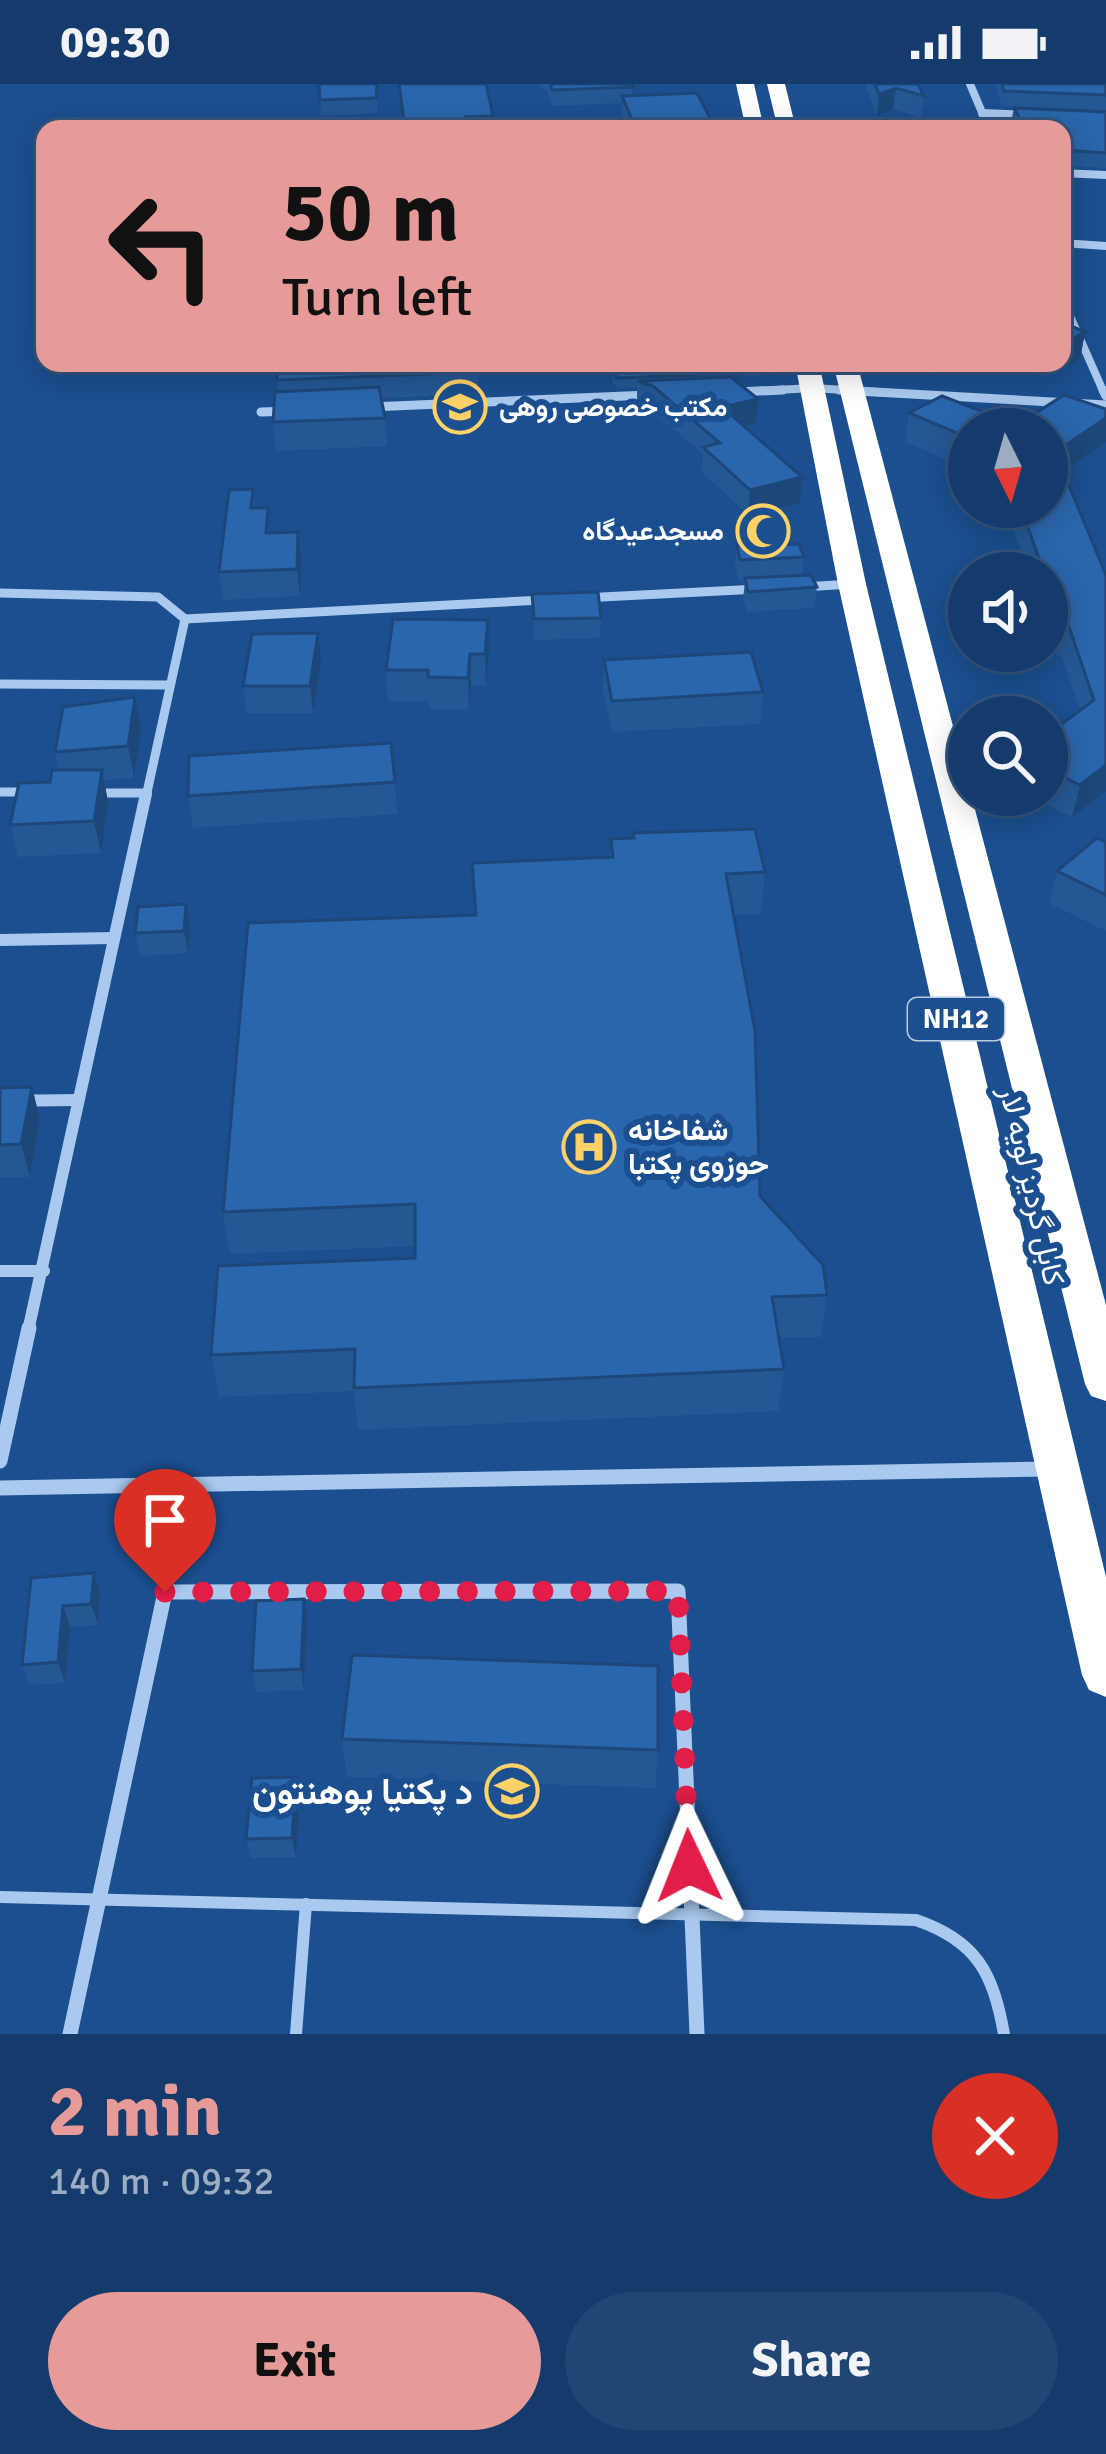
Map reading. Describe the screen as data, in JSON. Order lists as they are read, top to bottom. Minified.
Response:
{"streets":{"highway":["NH12","کابل گردیز لویه لار"]},"places":{"school or university":["مکتب خصوصی روهی","د پکتیا پوهنتون"],"mosque":["مسجدعیدگاه"],"hospital":["شفاخانه حوزوی پکتبا"]},"north":"bottom","page":{"status":"09:30","turn":["50 m","Turn left"],"heading":["2 min","140 m · 09:32"],"buttons":["Exit","Share"]}}
